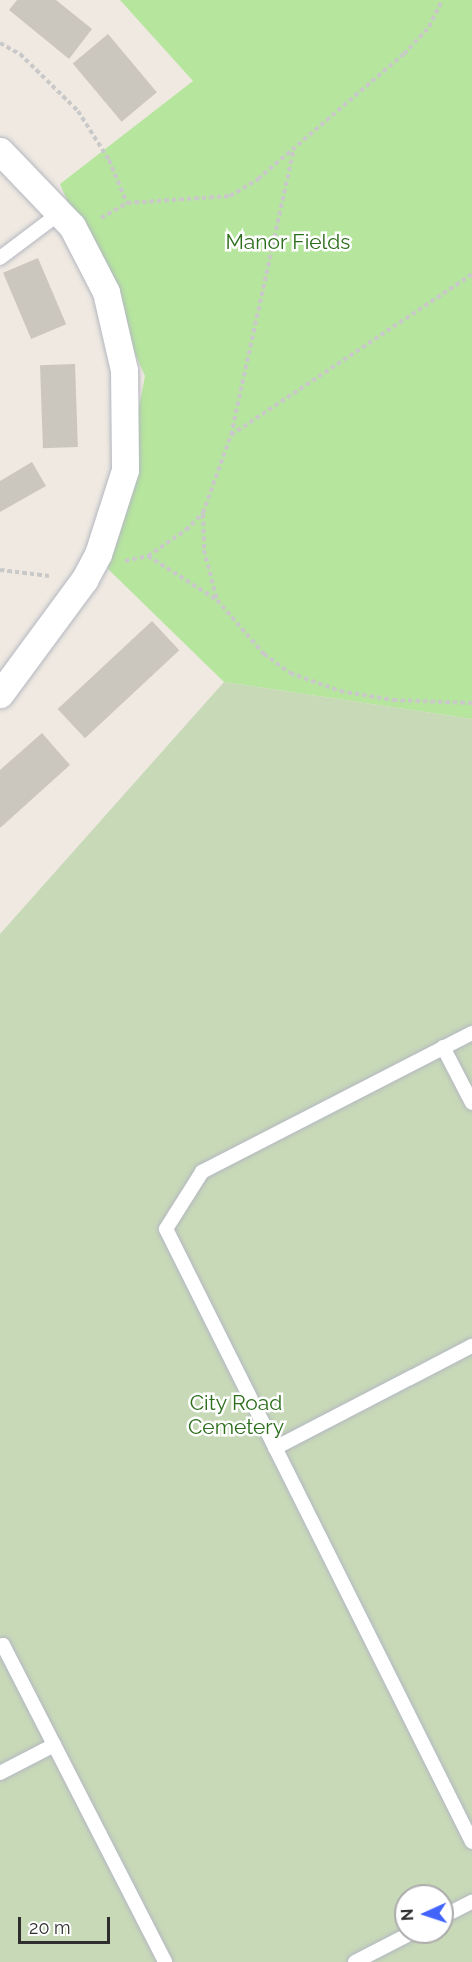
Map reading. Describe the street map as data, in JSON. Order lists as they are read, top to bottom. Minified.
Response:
{"parks":["Manor Fields","City Road Cemetery"],"scale_bar":"20 m","north":"left"}
